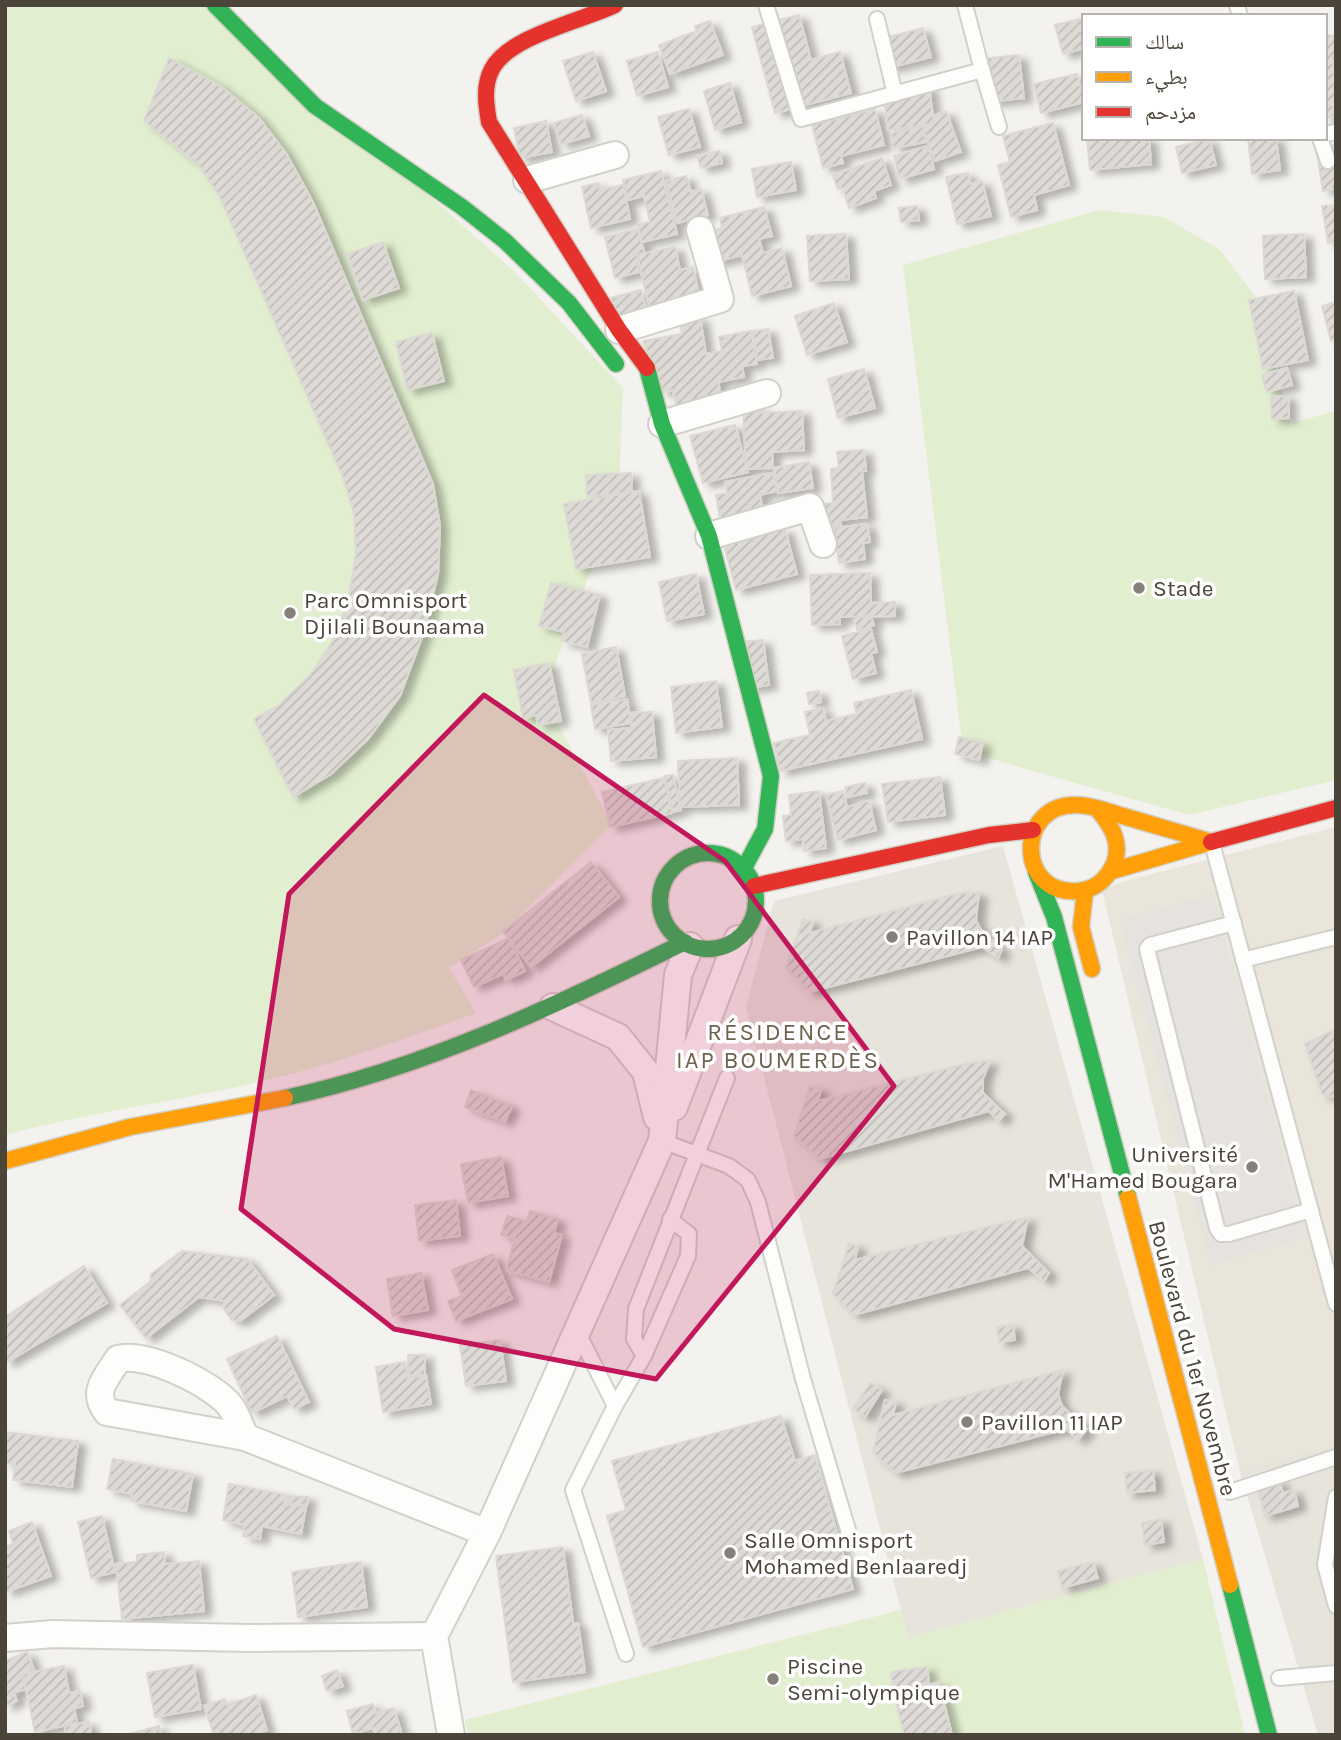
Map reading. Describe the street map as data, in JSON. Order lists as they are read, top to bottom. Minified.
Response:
{"streets":{"street":["Boulevard du 1er Novembre"]},"districts":["RÉSIDENCE IAP BOUMERDÈS"],"places":["Stade","Parc Omnisport Djilali Bounaama","Pavillon 14 IAP","Université M'Hamed Bougara","Pavillon 11 IAP","Salle Omnisport Mohamed Benlaaredj","Piscine Semi-olympique"],"legend":["سالك","بطيء","مزدحم"]}
